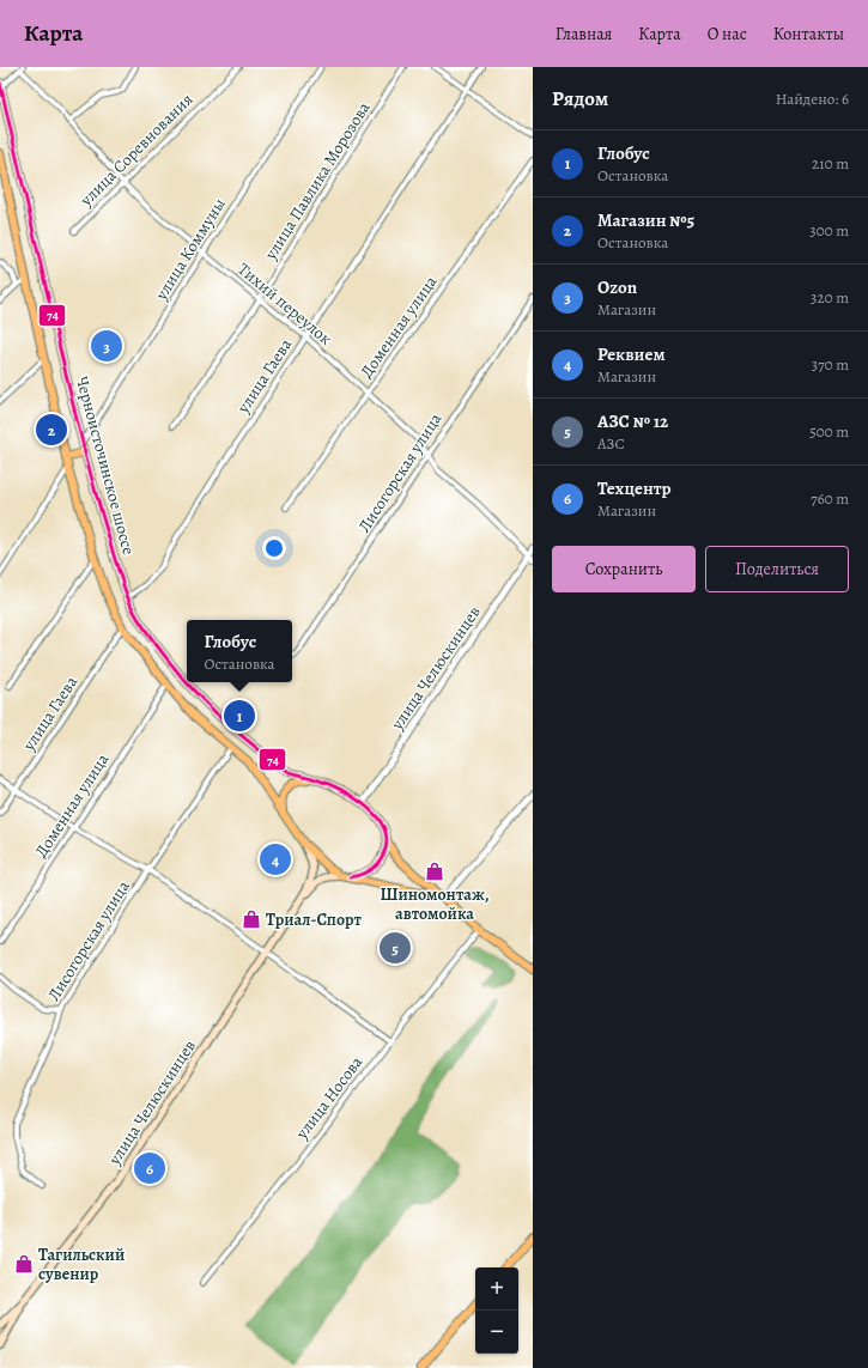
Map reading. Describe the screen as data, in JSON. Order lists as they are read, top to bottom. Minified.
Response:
{"streets":{"main road":["Черноисточинское шоссе","улица Челюскинцев"],"street":["улица Соревнования","улица Павлика Морозова","улица Коммуны","Тихий переулок","Доменная улица","улица Гаева","Лисогорская улица","улица Носова"]},"crossings":[["улица Соревнования","Тихий переулок"],["улица Павлика Морозова","Тихий переулок"],["улица Коммуны","Тихий переулок"],["улица Коммуны","Черноисточинское шоссе"],["Тихий переулок","Доменная улица"],["Тихий переулок","улица Гаева"],["Тихий переулок","Лисогорская улица"],["Тихий переулок","улица Челюскинцев"],["Доменная улица","Черноисточинское шоссе"],["улица Гаева","Черноисточинское шоссе"],["Черноисточинское шоссе","Лисогорская улица"],["Черноисточинское шоссе","улица Челюскинцев"]],"places":{"shop":["Шиномонтаж, автомойка","Триал-Спорт","Тагильский сувенир"]},"lines":["transit line 74"],"page":{"header":"Карта","nav":["Главная","Карта","О нас","Контакты"],"heading":["Рядом","Найдено: 6"],"list":[{"mark":"1","name":"Глобус","note":"Остановка","value":"210 m"},{"mark":"2","name":"Магазин №5","note":"Остановка","value":"300 m"},{"mark":"3","name":"Ozon","note":"Магазин","value":"320 m"},{"mark":"4","name":"Реквием","note":"Магазин","value":"370 m"},{"mark":"5","name":"АЗС № 12","note":"АЗС","value":"500 m"},{"mark":"6","name":"Техцентр","note":"Магазин","value":"760 m"}],"pins":["3","2","1","4","5","6"],"buttons":["Сохранить","Поделиться"],"popup":["Глобус","Остановка"],"map_buttons":["+","−"]}}
